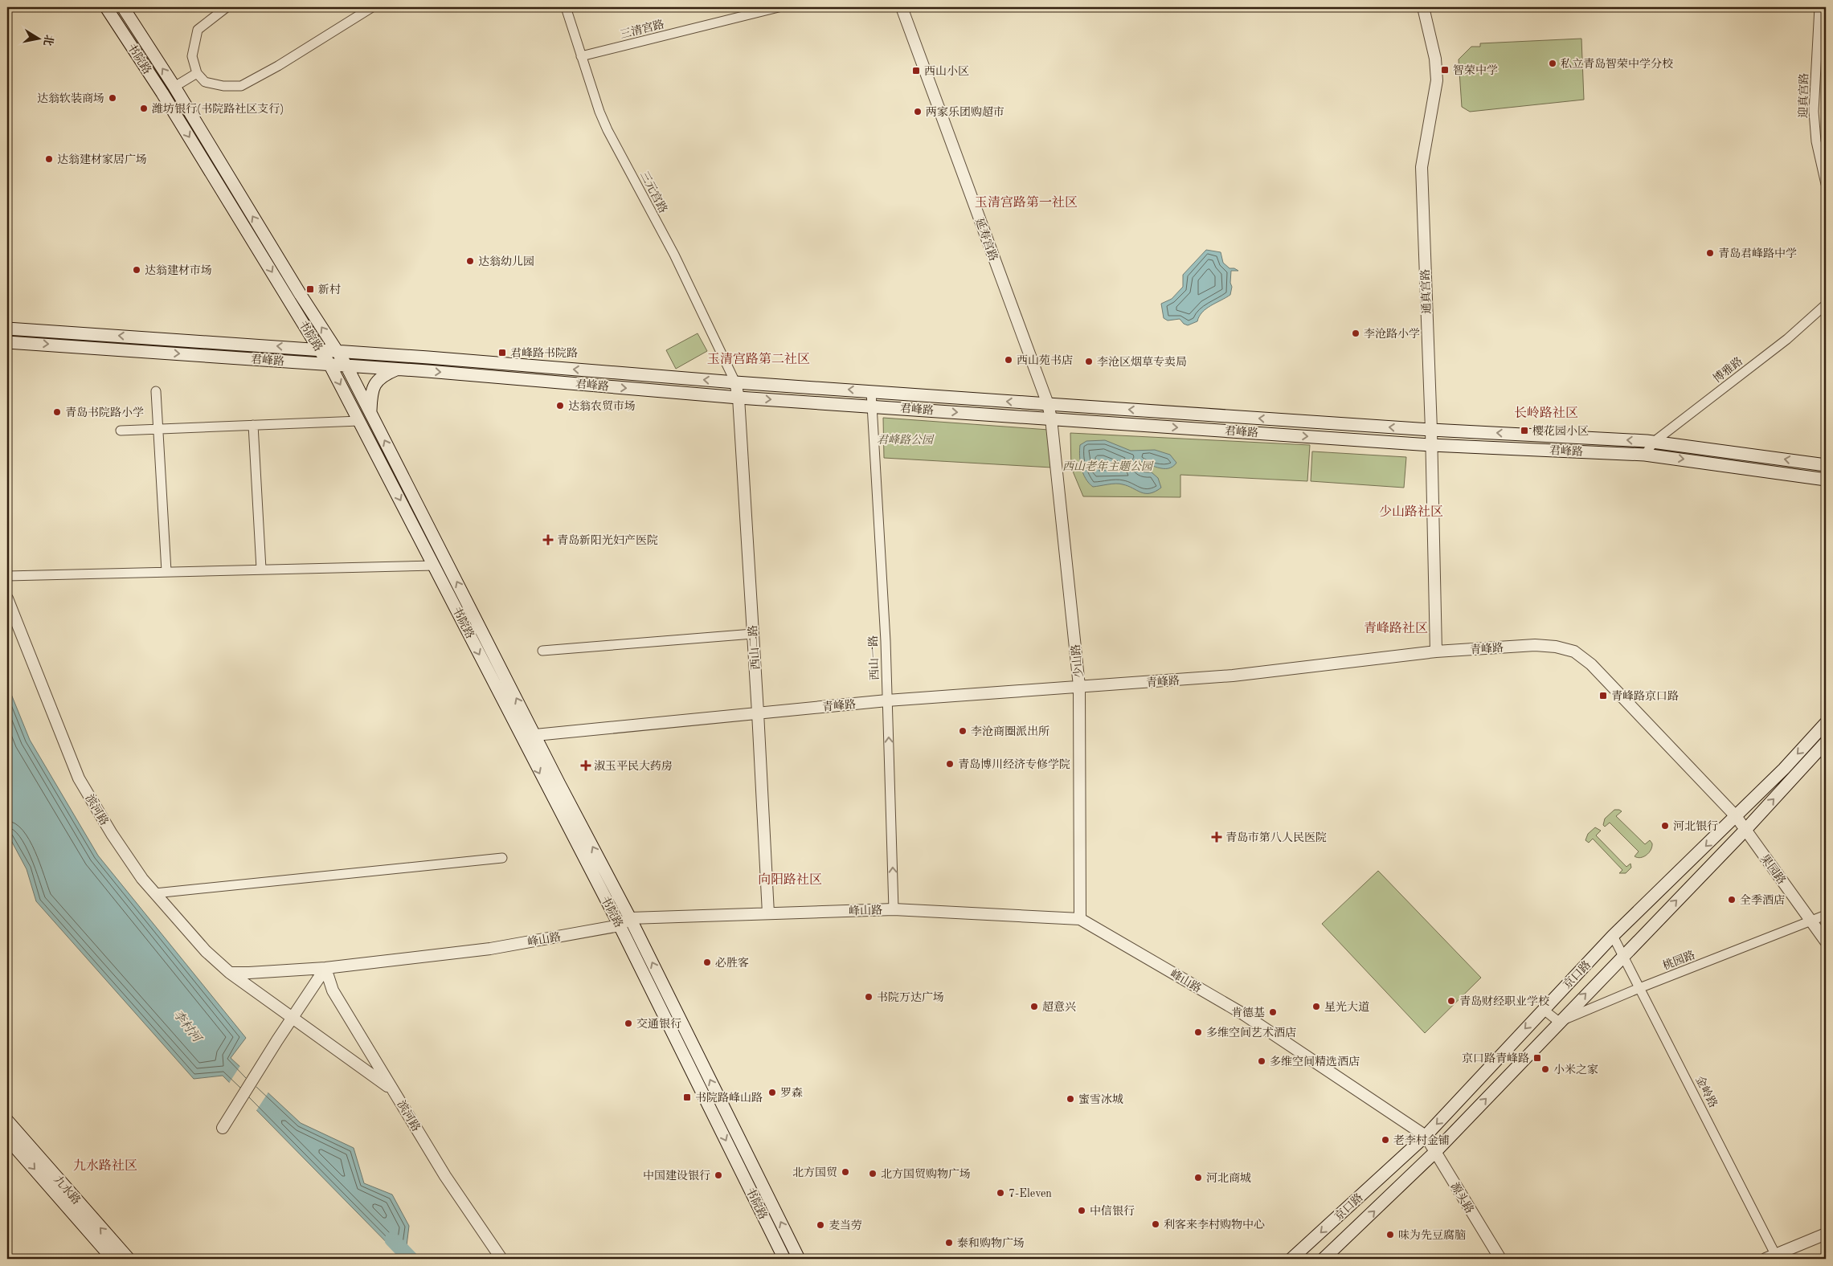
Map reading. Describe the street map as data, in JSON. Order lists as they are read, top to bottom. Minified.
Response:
{"streets":{"main road":["书院路","君峰路","京口路","九水路"],"street":["三清宫路","迎真宫路","三元宫路","延寿宫路","通真宫路","博雅路","西山二路","青峰路","西山一路","少山路","滨河路","果园路","峰山路","桃园路","金岭路","源头路"]},"crossings":[["三清宫路","三元宫路"],["书院路","君峰路"],["书院路","青峰路"],["书院路","峰山路"],["三元宫路","君峰路"],["三元宫路","西山二路"],["延寿宫路","君峰路"],["延寿宫路","少山路"],["通真宫路","君峰路"],["通真宫路","青峰路"],["君峰路","博雅路"],["君峰路","西山二路"],["君峰路","西山一路"],["君峰路","少山路"],["西山二路","青峰路"],["西山二路","峰山路"],["青峰路","西山一路"],["青峰路","少山路"],["青峰路","果园路"],["青峰路","京口路"],["西山一路","峰山路"],["少山路","峰山路"],["滨河路","峰山路"],["果园路","桃园路"],["果园路","京口路"],["峰山路","京口路"],["峰山路","源头路"],["桃园路","京口路"],["桃园路","金岭路"],["京口路","金岭路"],["京口路","源头路"]],"one_way":["西山一路"],"districts":["玉清宫路第一社区","玉清宫路第二社区","长岭路社区","少山路社区","青峰路社区","向阳路社区","九水路社区"],"water":["李村河"],"parks":["君峰路公园","西山老年主题公园"],"places":{"other":["私立青岛智荣中学分校","达翁软装商场","潍坊银行(书院路社区支行)","两家乐团购超市","达翁建材家居广场","青岛君峰路中学","达翁幼儿园","达翁建材市场","李沧路小学","西山苑书店","李沧区烟草专卖局","达翁农贸市场","青岛书院路小学","李沧商圈派出所","青岛博川经济专修学院","河北银行","全季酒店","必胜客","书院万达广场","青岛财经职业学校","超意兴","星光大道","肯德基","交通银行","多维空间艺术酒店","多维空间精选酒店","小米之家","罗森","蜜雪冰城","老李村金铺","北方国贸","北方国贸购物广场","中国建设银行","河北商城","7-Eleven","中信银行","利客来李村购物中心","麦当劳","味为先豆腐脑","泰和购物广场"],"transit":["智荣中学","西山小区","新村","君峰路书院路","樱花园小区","青峰路京口路","京口路青峰路","书院路峰山路"],"health":["青岛新阳光妇产医院","淑玉平民大药房","青岛市第八人民医院"]},"north":"right"}
